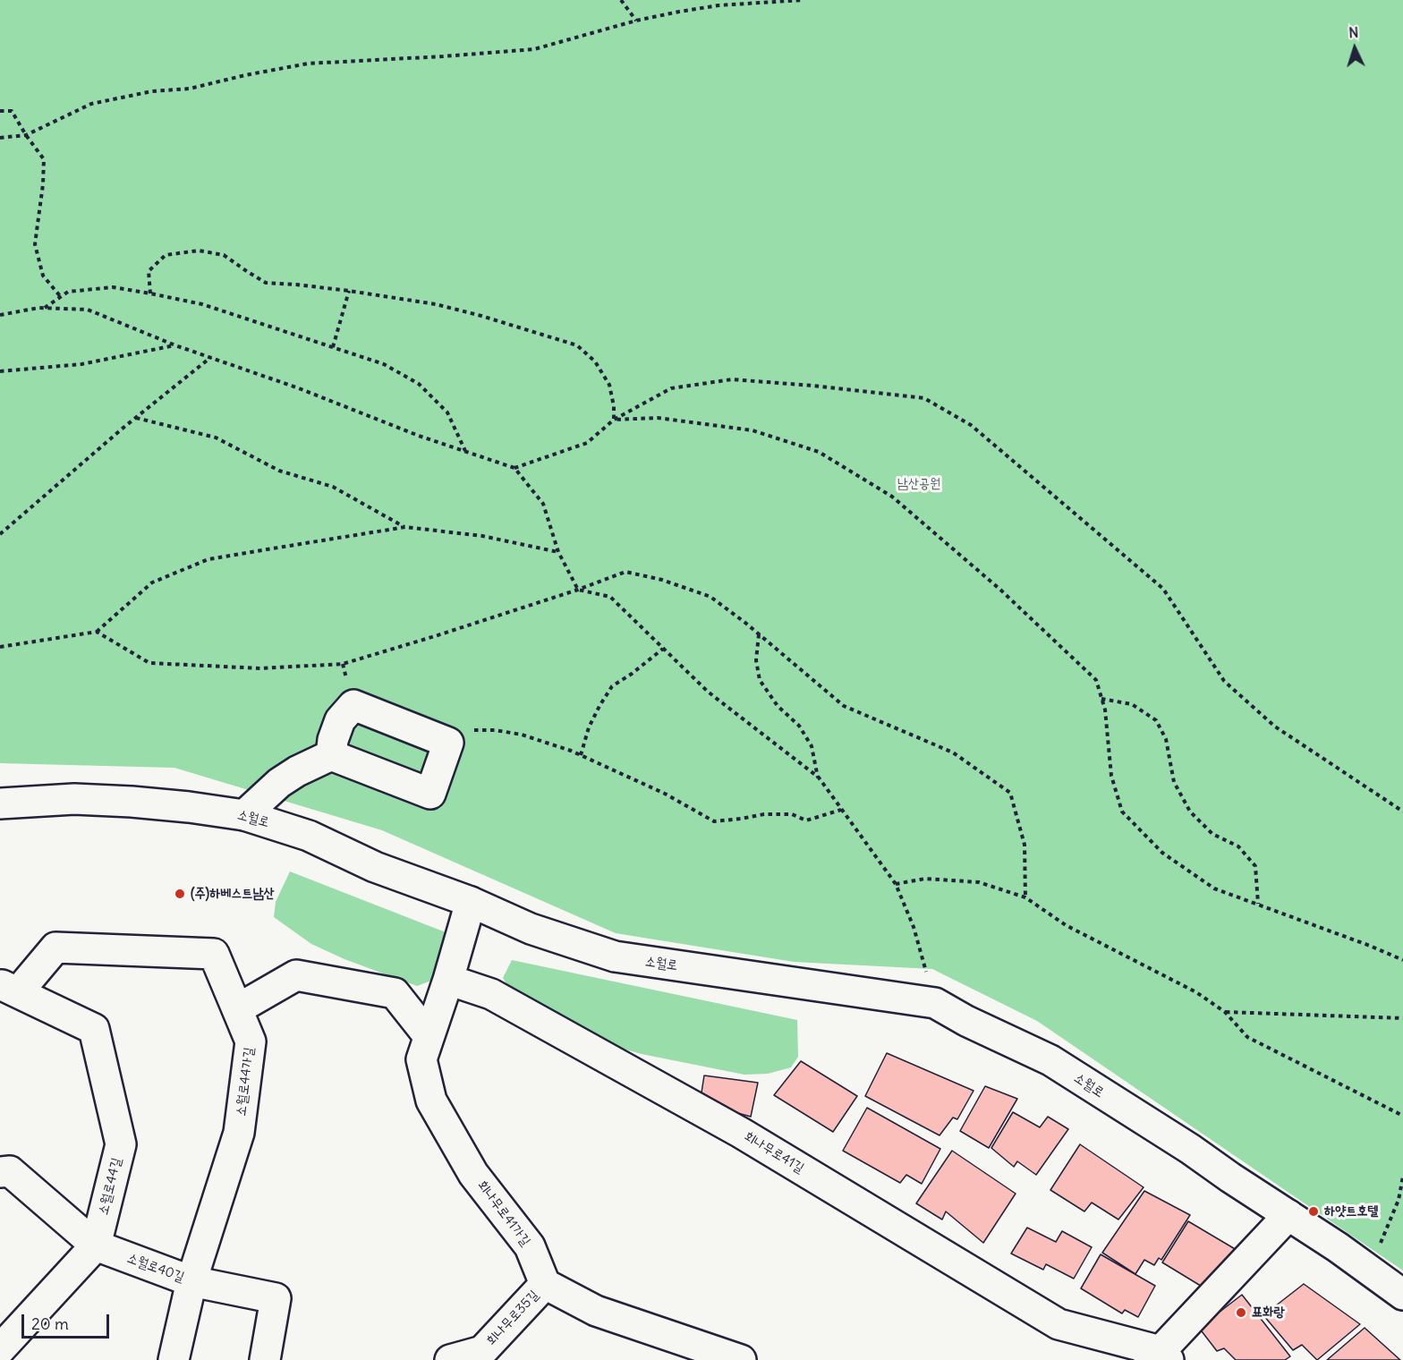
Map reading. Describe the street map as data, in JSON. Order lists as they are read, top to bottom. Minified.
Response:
{"streets":{"street":["소월로","소월로44가길","회나무로41길","소월로44길","회나무로41가길","소월로40길","회나무로35길"]},"crossings":[["소월로44가길","소월로44길"],["소월로44가길","소월로40길"],["회나무로41길","회나무로41가길"],["소월로44길","소월로40길"],["회나무로41가길","회나무로35길"]],"parks":["남산공원"],"places":["(주)하베스트남산","하얏트호텔","표화랑"],"scale_bar":"20 m","north":"top"}
